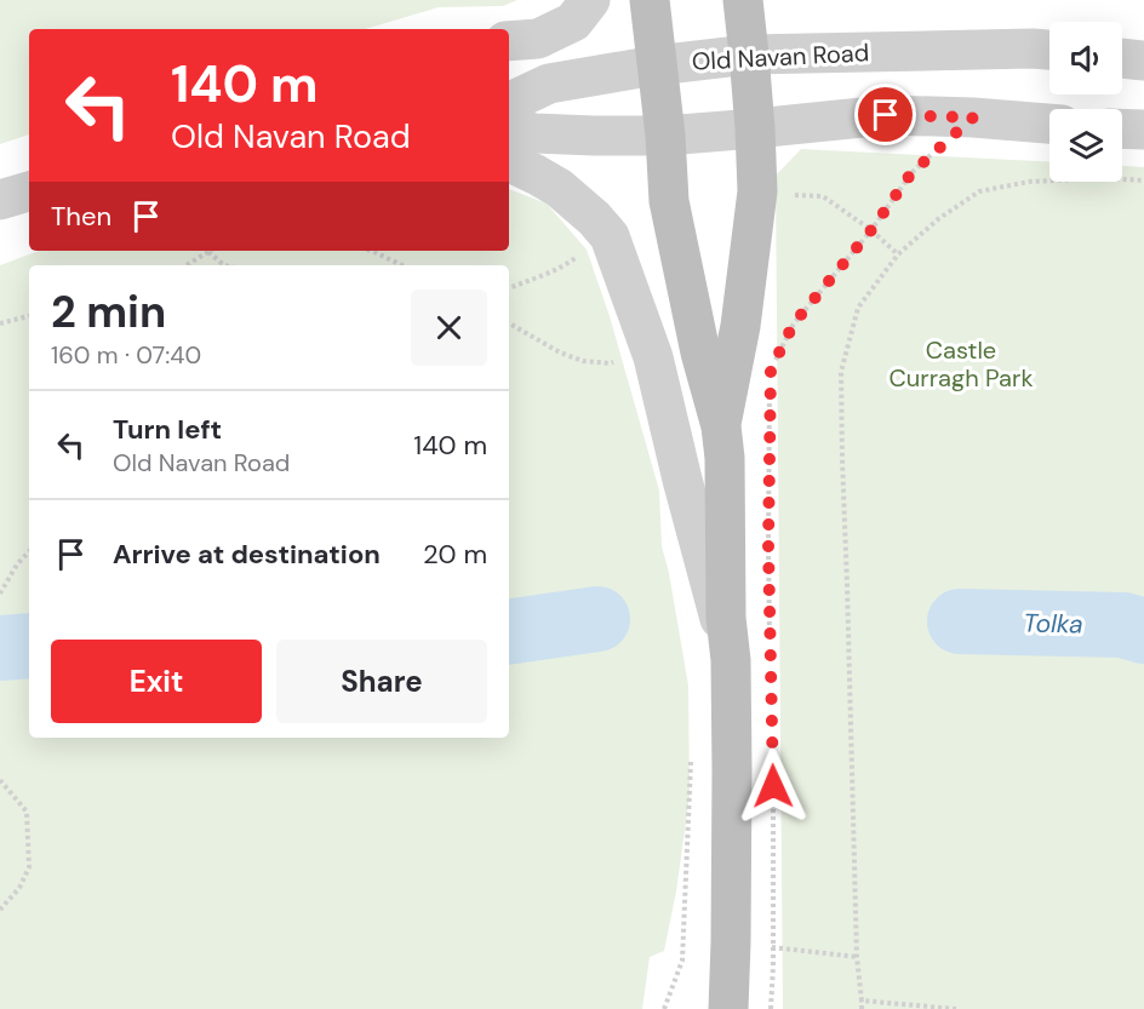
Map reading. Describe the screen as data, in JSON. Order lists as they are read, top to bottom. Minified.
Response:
{"streets":{"street":["Old Navan Road"]},"water":["Tolka"],"parks":["Castle Curragh Park"],"page":{"turn":["140 m","Old Navan Road"],"then":"Then","heading":["2 min","160 m · 07:40"],"list":[{"name":"Turn left","note":"Old Navan Road","value":"140 m"},{"name":"Arrive at destination","value":"20 m"}],"buttons":["Exit","Share"]}}
